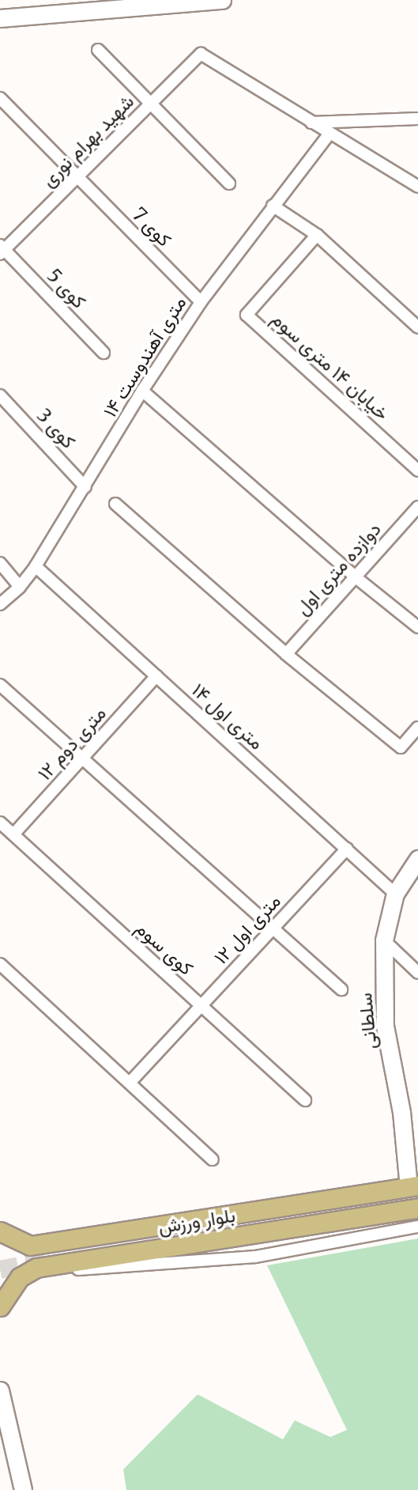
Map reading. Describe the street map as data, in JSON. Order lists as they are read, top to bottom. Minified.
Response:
{"streets":{"main road":["بلوار ورزش"],"street":["شهید بهرام نوری","کوی 7","کوی 5","۱۴ متری آهندوست","خیابان ۱۴ متری سوم","کوی 3","دوازده متری اول","۱۴ متری اول","۱۲ متری دوم","۱۲ متری اول","کوی سوم","سلطانی"]},"crossings":[["شهید بهرام نوری","کوی 7"],["شهید بهرام نوری","کوی 5"],["کوی 7","۱۴ متری آهندوست"],["۱۴ متری آهندوست","کوی 3"],["۱۴ متری آهندوست","۱۴ متری اول"],["۱۴ متری اول","۱۲ متری دوم"],["۱۴ متری اول","۱۲ متری اول"],["۱۴ متری اول","سلطانی"],["۱۲ متری دوم","کوی سوم"],["۱۲ متری اول","کوی سوم"],["سلطانی","بلوار ورزش"]]}
